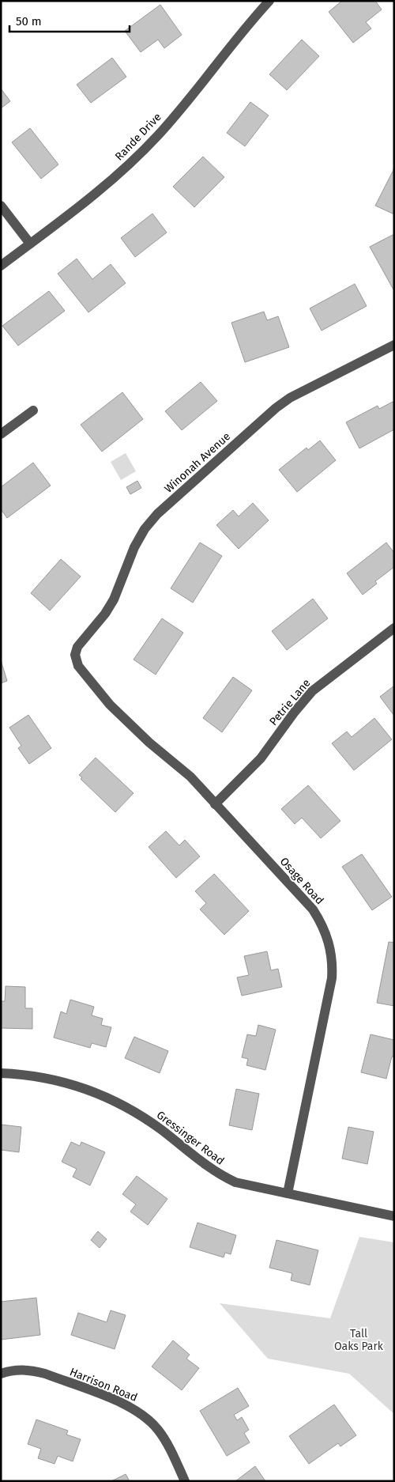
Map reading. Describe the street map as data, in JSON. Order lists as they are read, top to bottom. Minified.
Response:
{"streets":{"street":["Rande Drive","Winonah Avenue","Petrie Lane","Osage Road","Gressinger Road","Harrison Road"]},"crossings":[["Winonah Avenue","Osage Road"],["Petrie Lane","Osage Road"],["Osage Road","Gressinger Road"]],"parks":["Tall Oaks Park"],"scale_bar":"50 m"}
